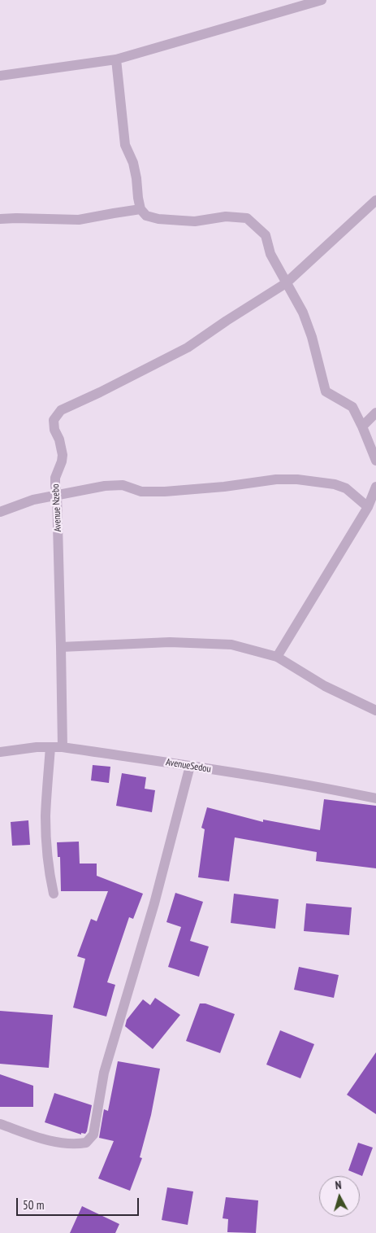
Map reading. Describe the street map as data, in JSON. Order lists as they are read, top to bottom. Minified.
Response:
{"streets":{"street":["Avenue Nzebo","AvenueSedou"]},"crossings":[["Avenue Nzebo","AvenueSedou"]],"scale_bar":"50 m","north":"top"}
